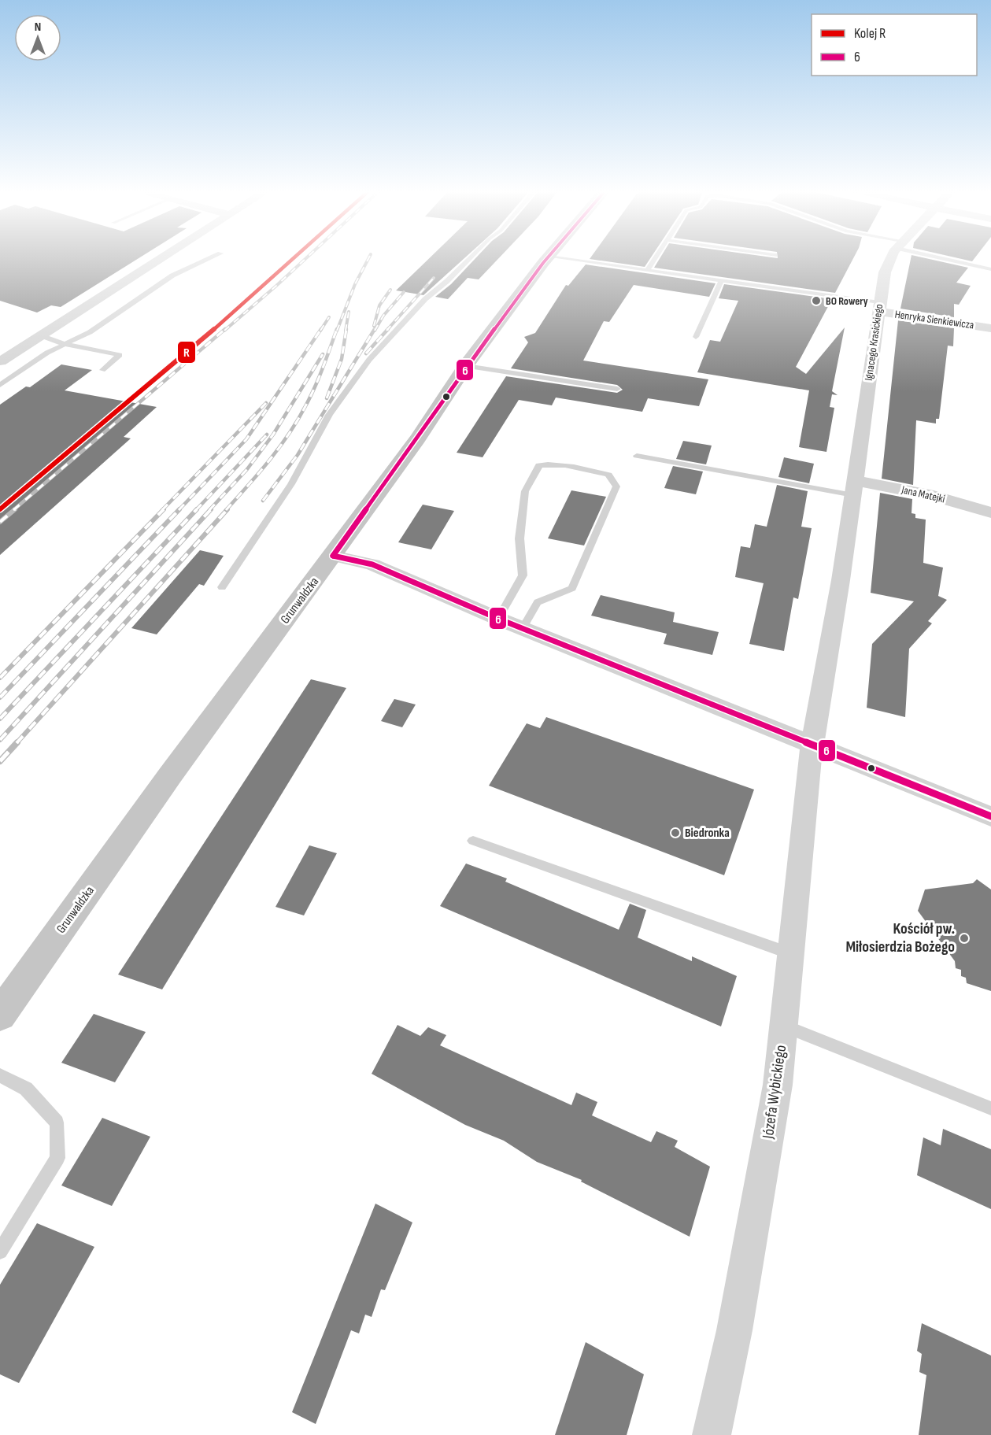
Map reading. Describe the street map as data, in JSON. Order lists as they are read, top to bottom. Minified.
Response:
{"streets":{"main road":["Grunwaldzka"],"street":["Henryka Sienkiewicza","Ignacego Krasickiego","Jana Matejki","Józefa Wybickiego"]},"crossings":[["Henryka Sienkiewicza","Ignacego Krasickiego"],["Ignacego Krasickiego","Jana Matejki"],["Ignacego Krasickiego","Józefa Wybickiego"]],"places":["BO Rowery","Biedronka","Kościół pw. Miłosierdzia Bożego"],"lines":["rail line R","transit line 6"],"legend":["Kolej R","6"],"north":"top"}
